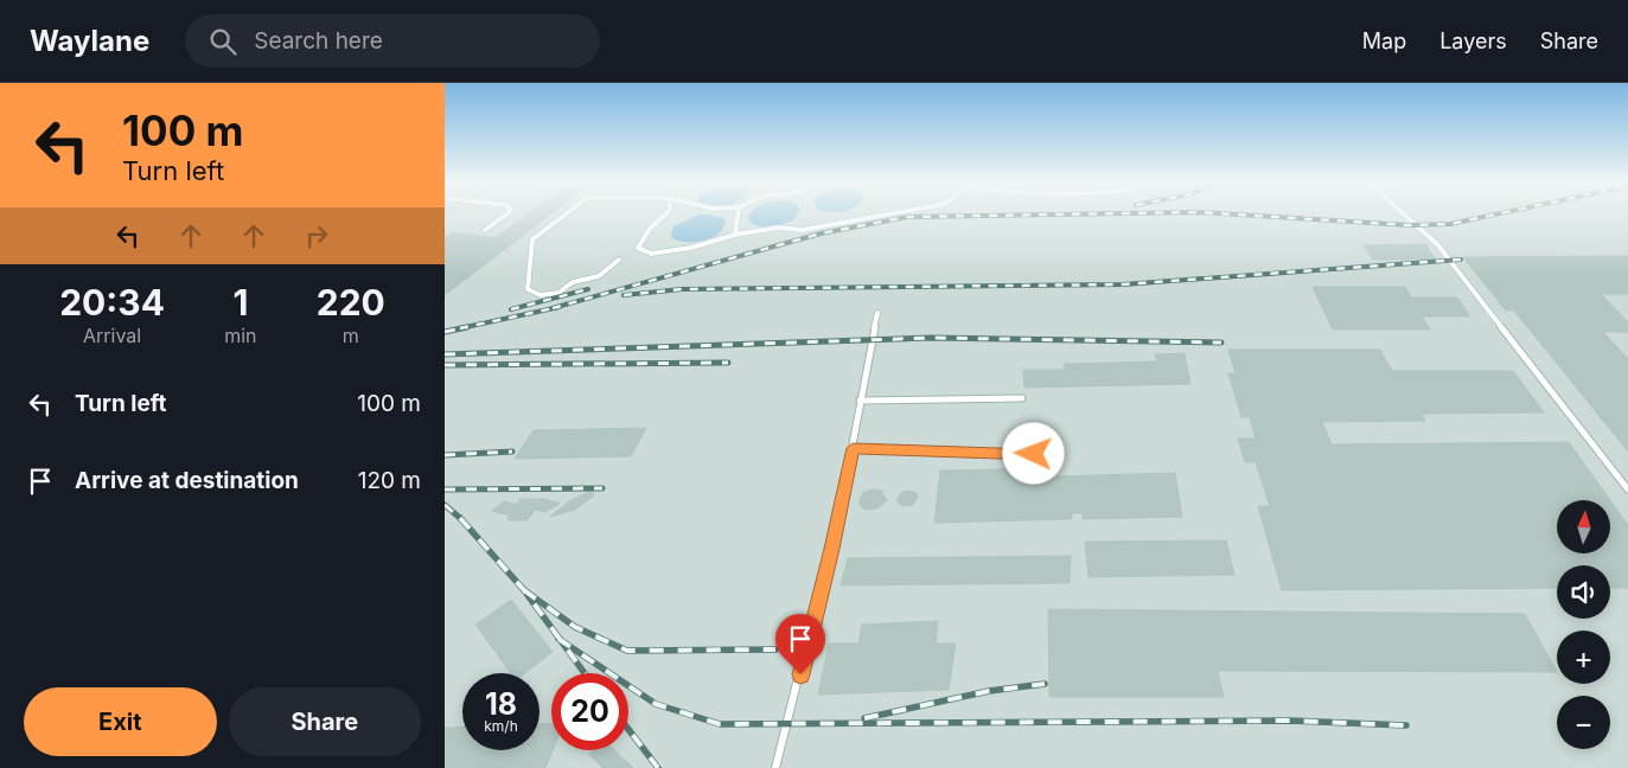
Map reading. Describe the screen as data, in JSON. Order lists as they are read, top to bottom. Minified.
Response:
{"north":"top","page":{"header":"Waylane","search":"Search here","nav":["Map","Layers","Share"],"turn":["100 m","Turn left"],"eta":["20:34","Arrival","1","min","220","m"],"list":[{"name":"Turn left","value":"100 m"},{"name":"Arrive at destination","value":"120 m"}],"map_buttons":["+","−"],"speed":"18 km/h","limit":"20","buttons":["Exit","Share"]}}
